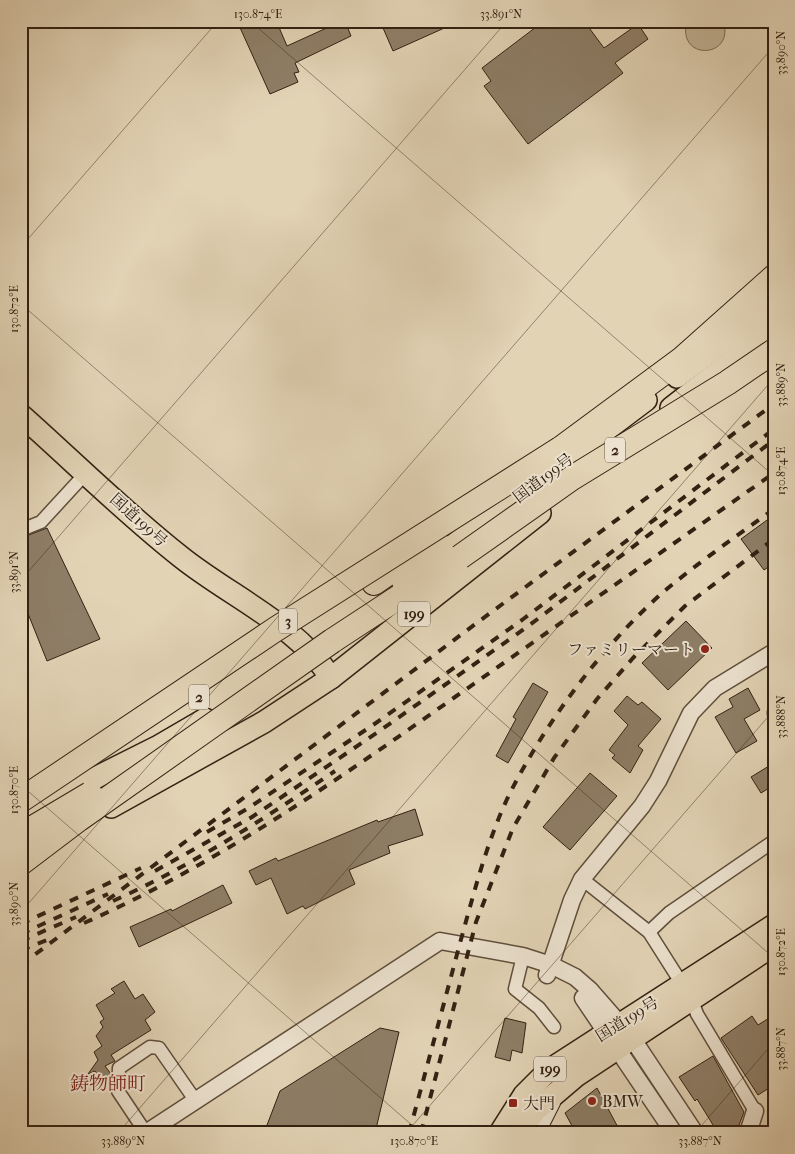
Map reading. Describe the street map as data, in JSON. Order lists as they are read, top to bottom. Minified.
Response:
{"streets":{"highway":["2","国道199号","199","3"]},"crossings":[["2","3"]],"districts":["鋳物師町"],"places":{"other":["ファミリーマート","BMW"],"transit":["大門"]},"coordinates":["130.874°E","33.891°N","33.890°N","130.872°E","33.889°N","33.888°N","130.870°E","33.887°N"]}
